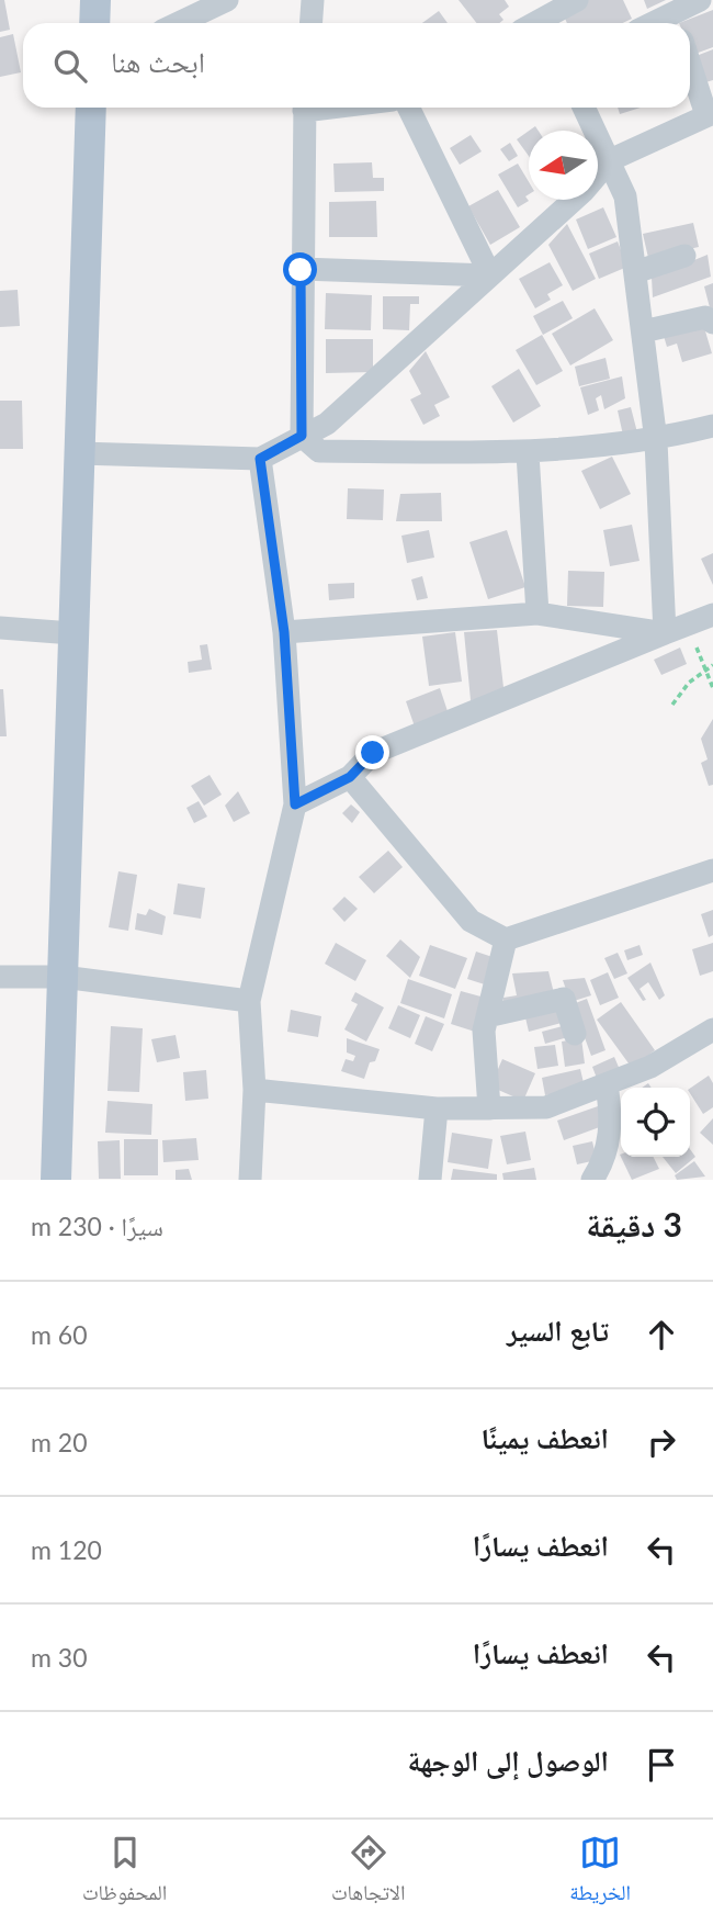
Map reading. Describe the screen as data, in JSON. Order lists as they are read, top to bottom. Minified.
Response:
{"north":"left","page":{"search":"ابحث هنا","heading":["3 دقيقة","سيرًا · 230 m"],"list":[["تابع السير","60 m"],["انعطف يمينًا","20 m"],["انعطف يسارًا","120 m"],["انعطف يسارًا","30 m"],"الوصول إلى الوجهة"],"nav":["الخريطة","الاتجاهات","المحفوظات"]}}
